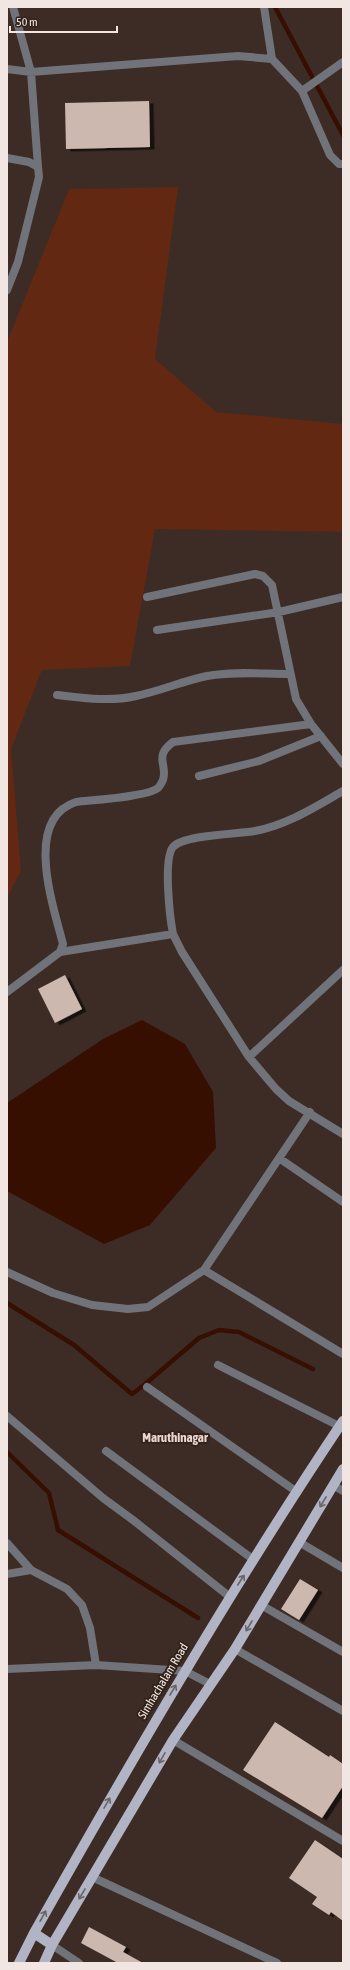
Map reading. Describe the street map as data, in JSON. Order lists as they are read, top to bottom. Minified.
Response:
{"streets":{"main road":["Simhachalam Road"]},"districts":["Maruthinagar"],"scale_bar":"50 m"}
